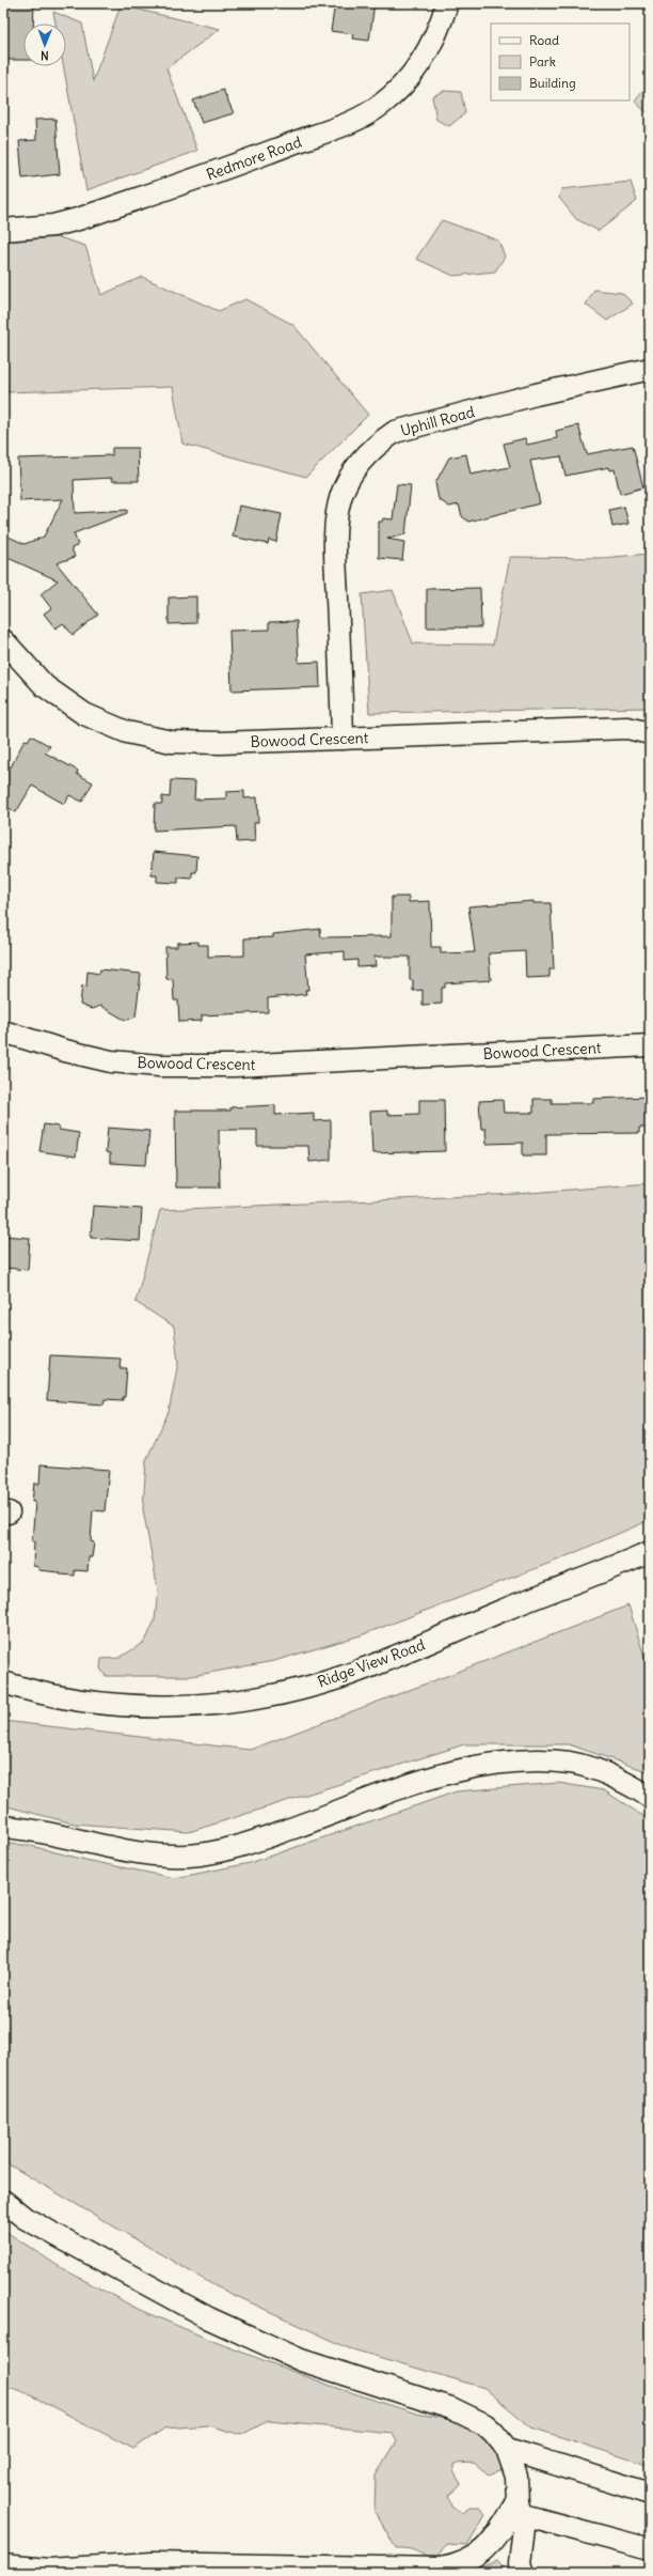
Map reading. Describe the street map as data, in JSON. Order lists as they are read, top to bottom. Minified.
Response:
{"streets":{"street":["Redmore Road","Uphill Road","Bowood Crescent","Ridge View Road"]},"crossings":[["Uphill Road","Bowood Crescent"]],"legend":["Road","Park","Building"],"north":"bottom"}
